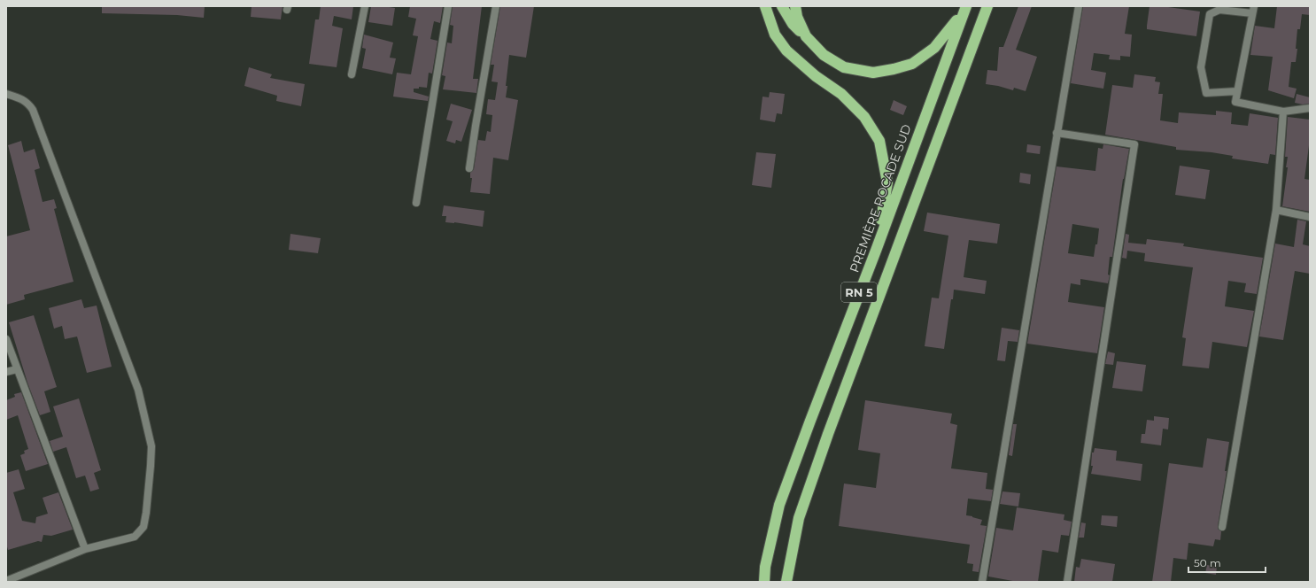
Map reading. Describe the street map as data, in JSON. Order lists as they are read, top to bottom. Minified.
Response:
{"streets":{"highway":["PREMIÈRE ROCADE SUD","RN 5"]},"scale_bar":"50 m"}
